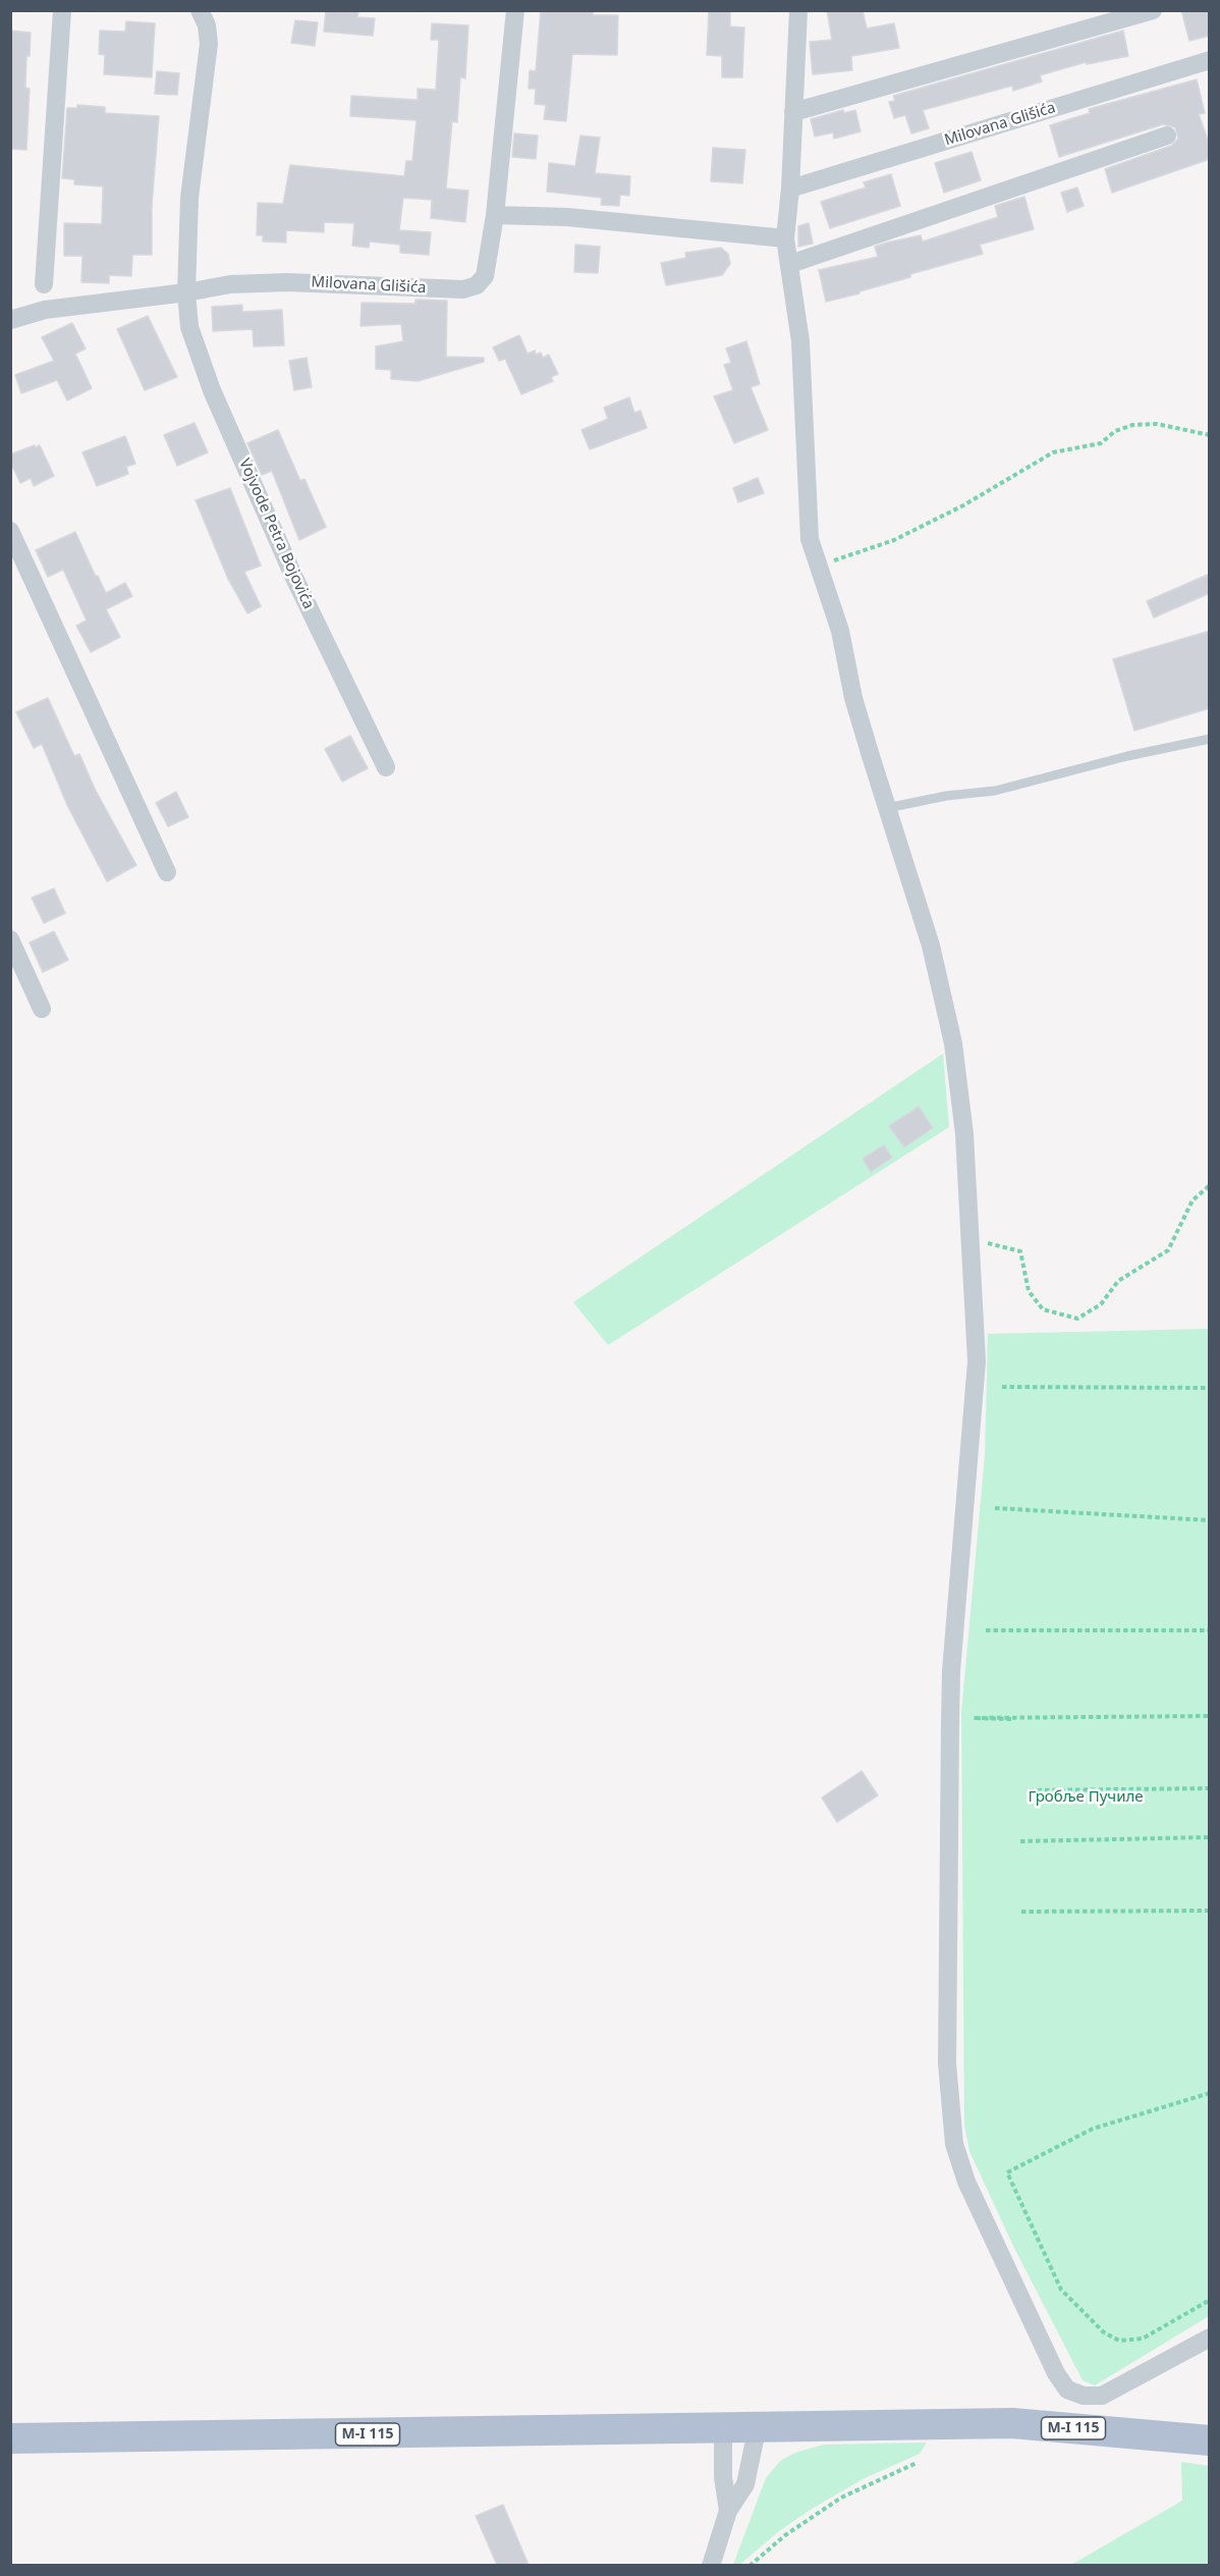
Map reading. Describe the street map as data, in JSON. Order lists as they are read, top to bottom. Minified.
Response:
{"streets":{"main road":["M-I 115"],"street":["Milovana Glišića","Vojvode Petra Bojovića"]},"crossings":[["Milovana Glišića","Vojvode Petra Bojovića"]],"parks":["Гробље Пучиле"]}
